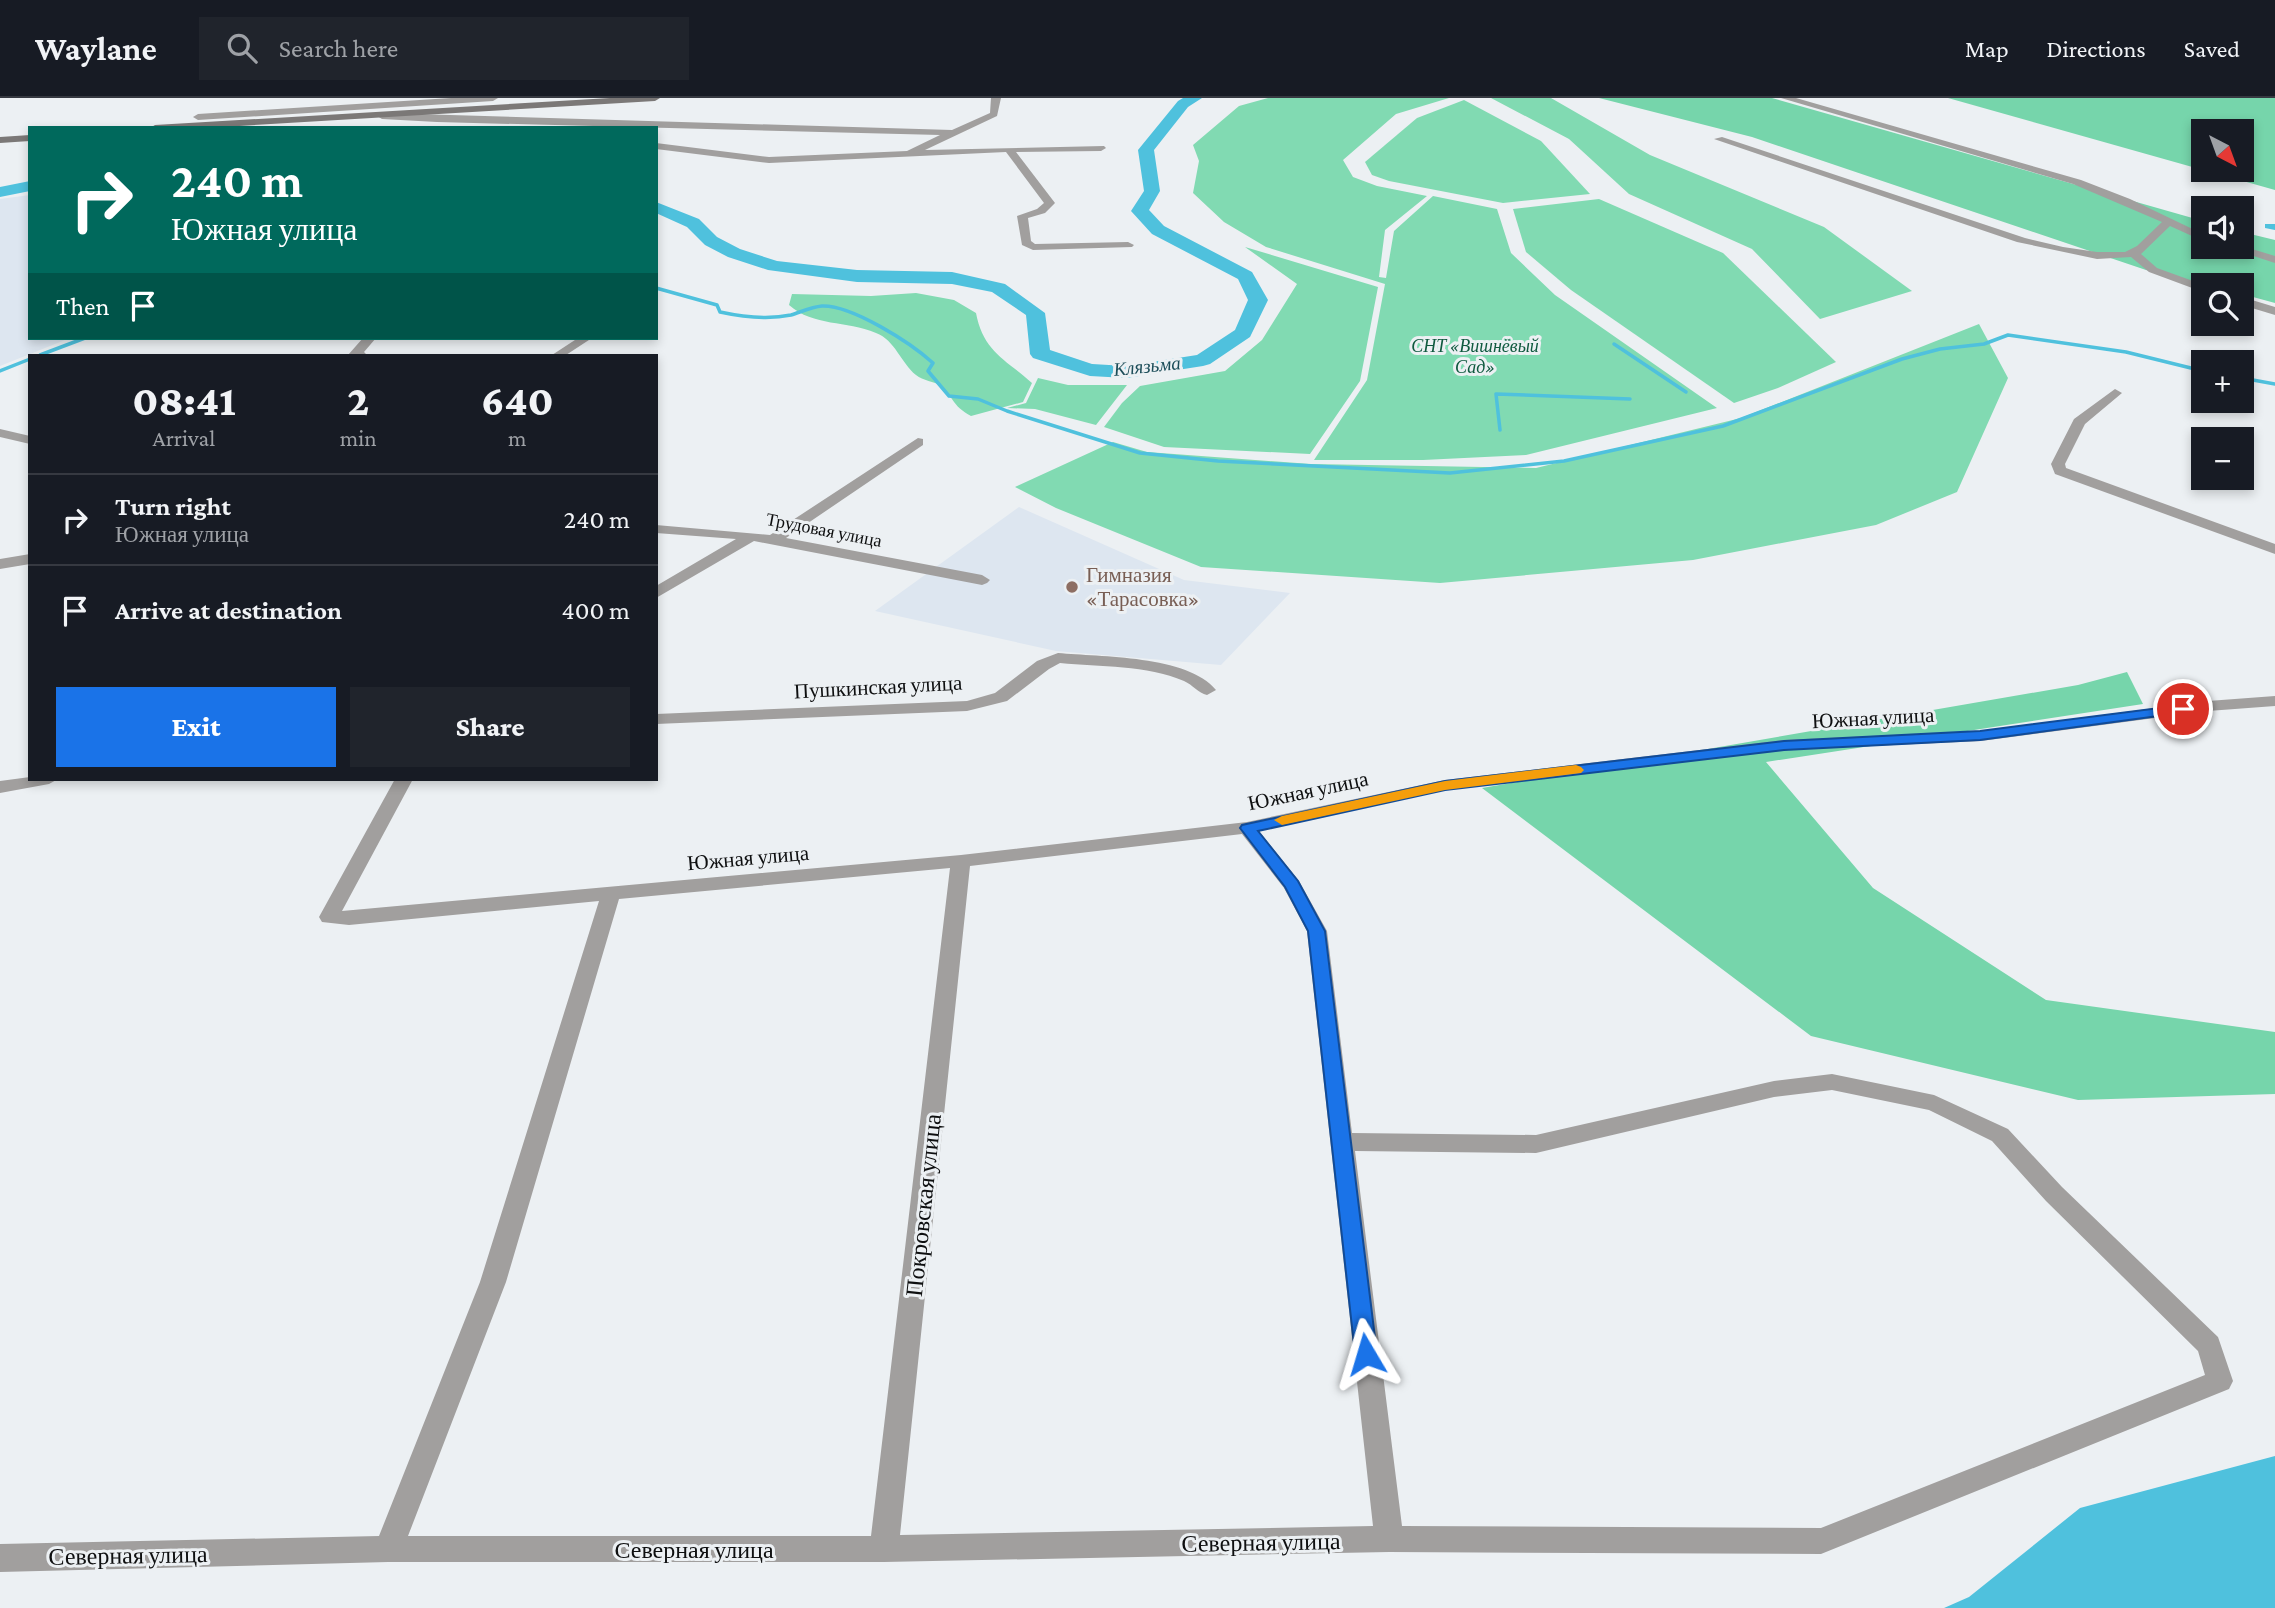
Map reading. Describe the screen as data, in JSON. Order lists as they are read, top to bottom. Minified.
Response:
{"streets":{"street":["Трудовая улица","Пушкинская улица","Южная улица","Покровская улица","Северная улица"]},"crossings":[["Южная улица","Покровская улица"],["Покровская улица","Северная улица"]],"water":["Клязьма"],"parks":["СНТ «Вишнёвый Сад»"],"places":["Гимназия «Тарасовка»"],"north":"bottom right","page":{"header":"Waylane","search":"Search here","nav":["Map","Directions","Saved"],"map_buttons":["+","−"],"turn":["240 m","Южная улица"],"then":"Then","eta":["08:41","Arrival","2","min","640","m"],"list":[{"name":"Turn right","note":"Южная улица","value":"240 m"},{"name":"Arrive at destination","value":"400 m"}],"buttons":["Exit","Share"]}}
